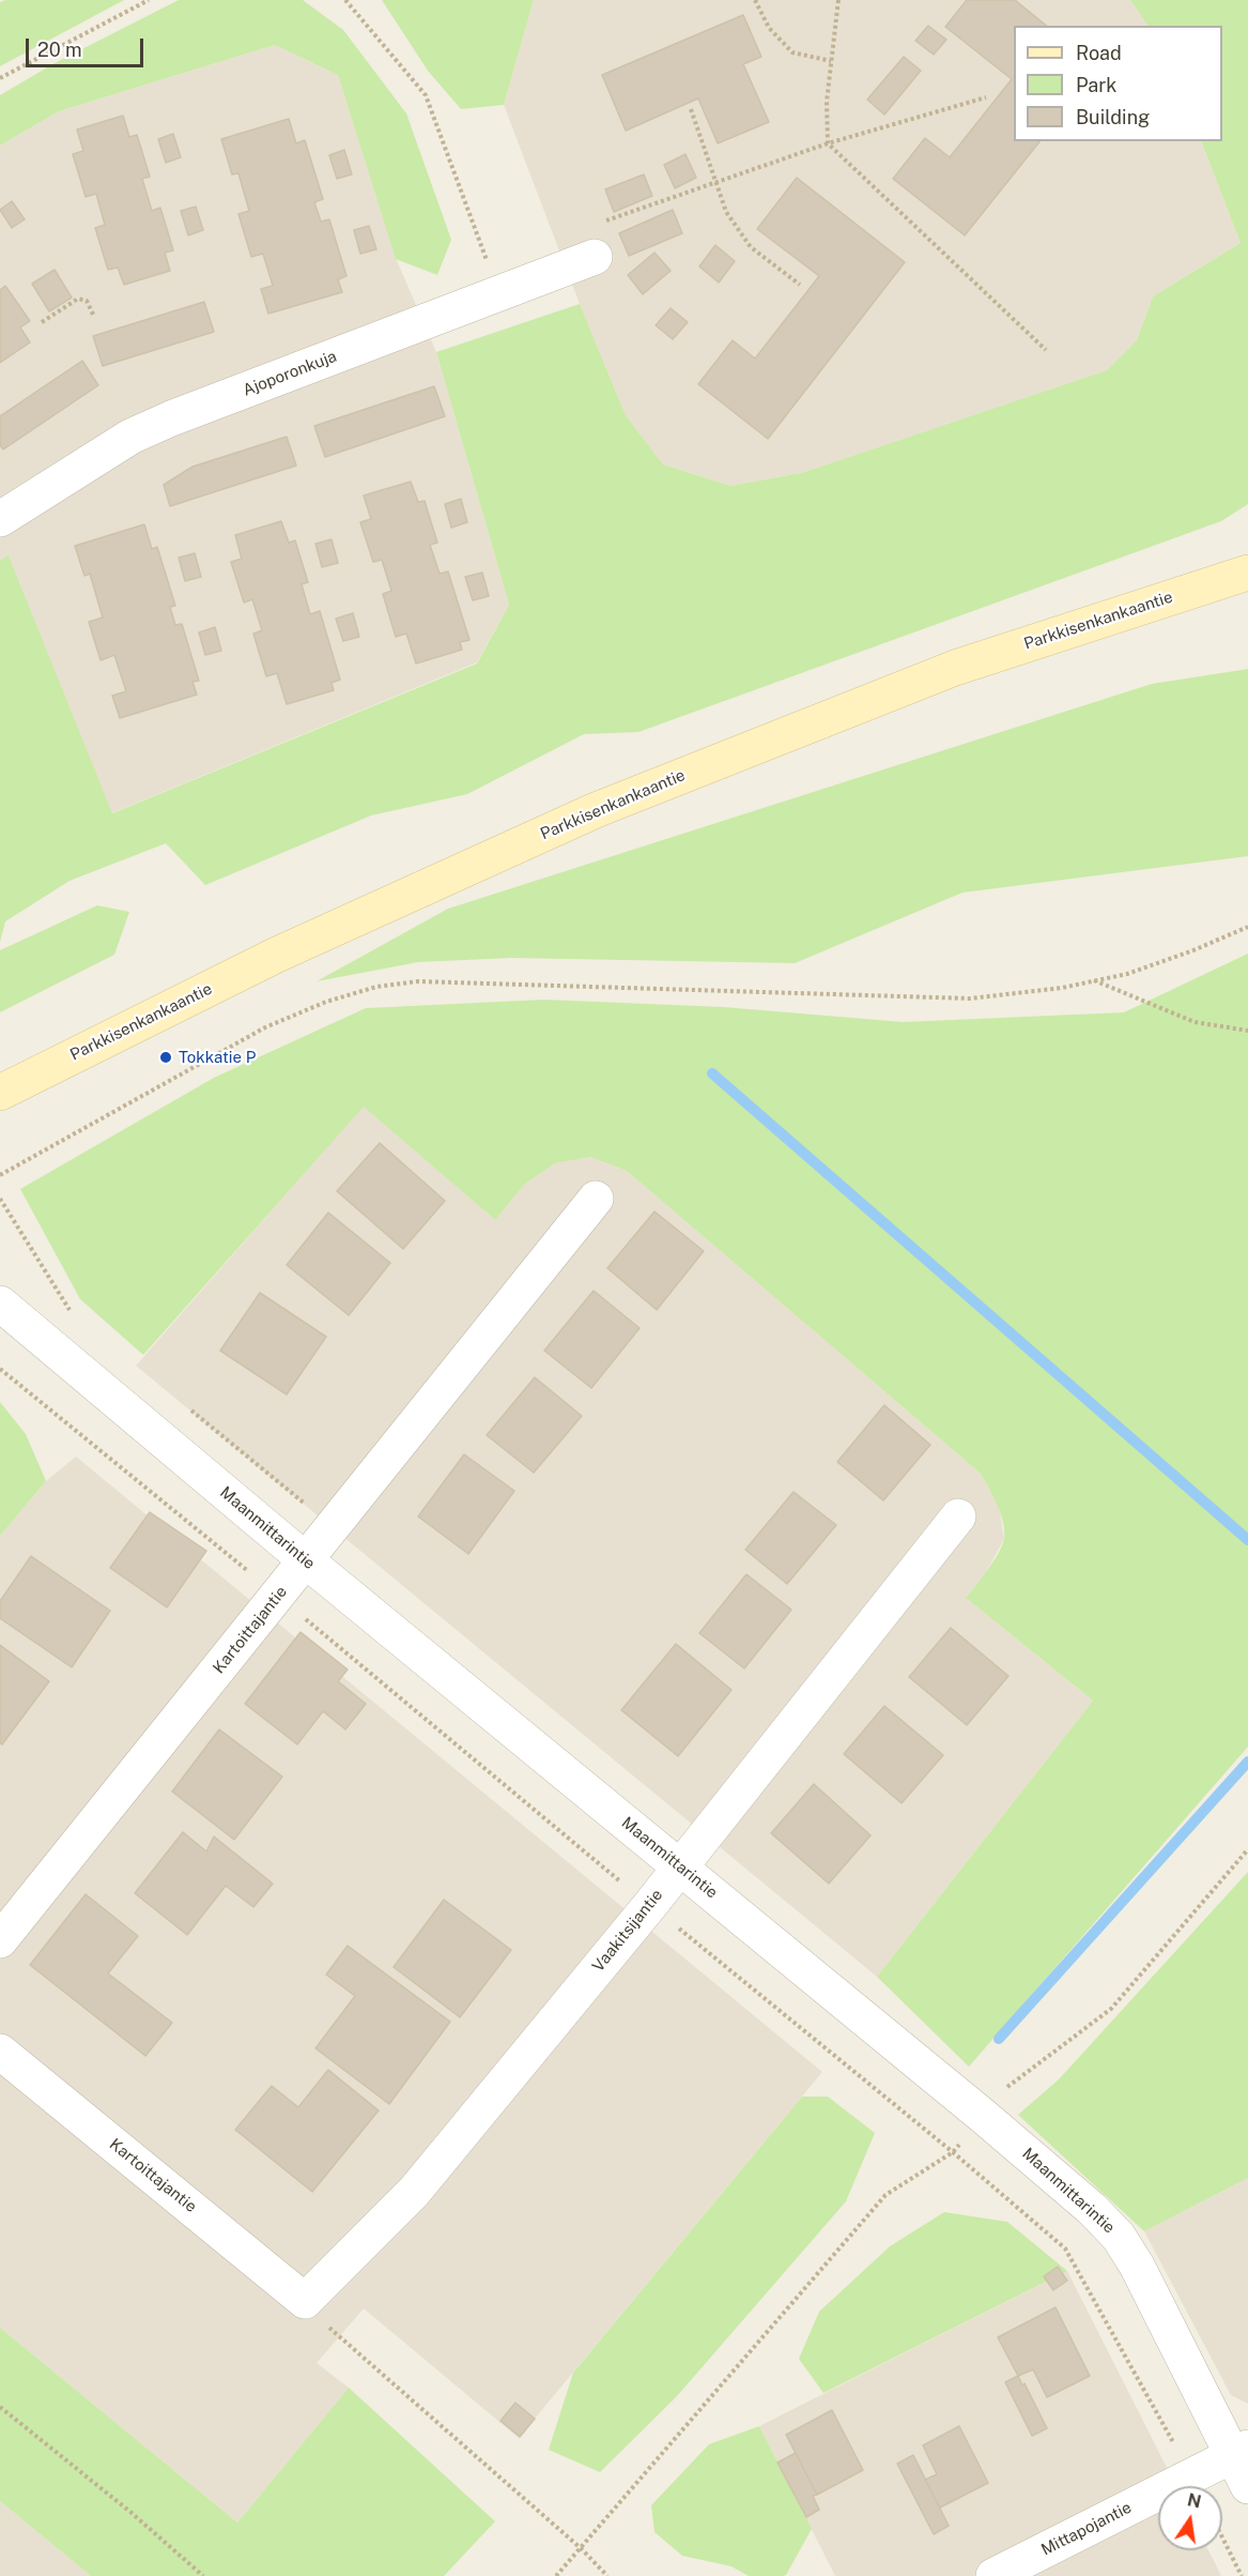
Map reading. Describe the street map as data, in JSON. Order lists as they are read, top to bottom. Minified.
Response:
{"streets":{"main road":["Parkkisenkankaantie"],"street":["Ajoporonkuja","Maanmittarintie","Kartoittajantie","Vaakitsijantie","Mittapojantie"]},"crossings":[["Maanmittarintie","Kartoittajantie"],["Maanmittarintie","Vaakitsijantie"],["Maanmittarintie","Mittapojantie"],["Kartoittajantie","Vaakitsijantie"]],"places":["Tokkatie P"],"legend":["Road","Park","Building"],"scale_bar":"20 m","north":"top"}
